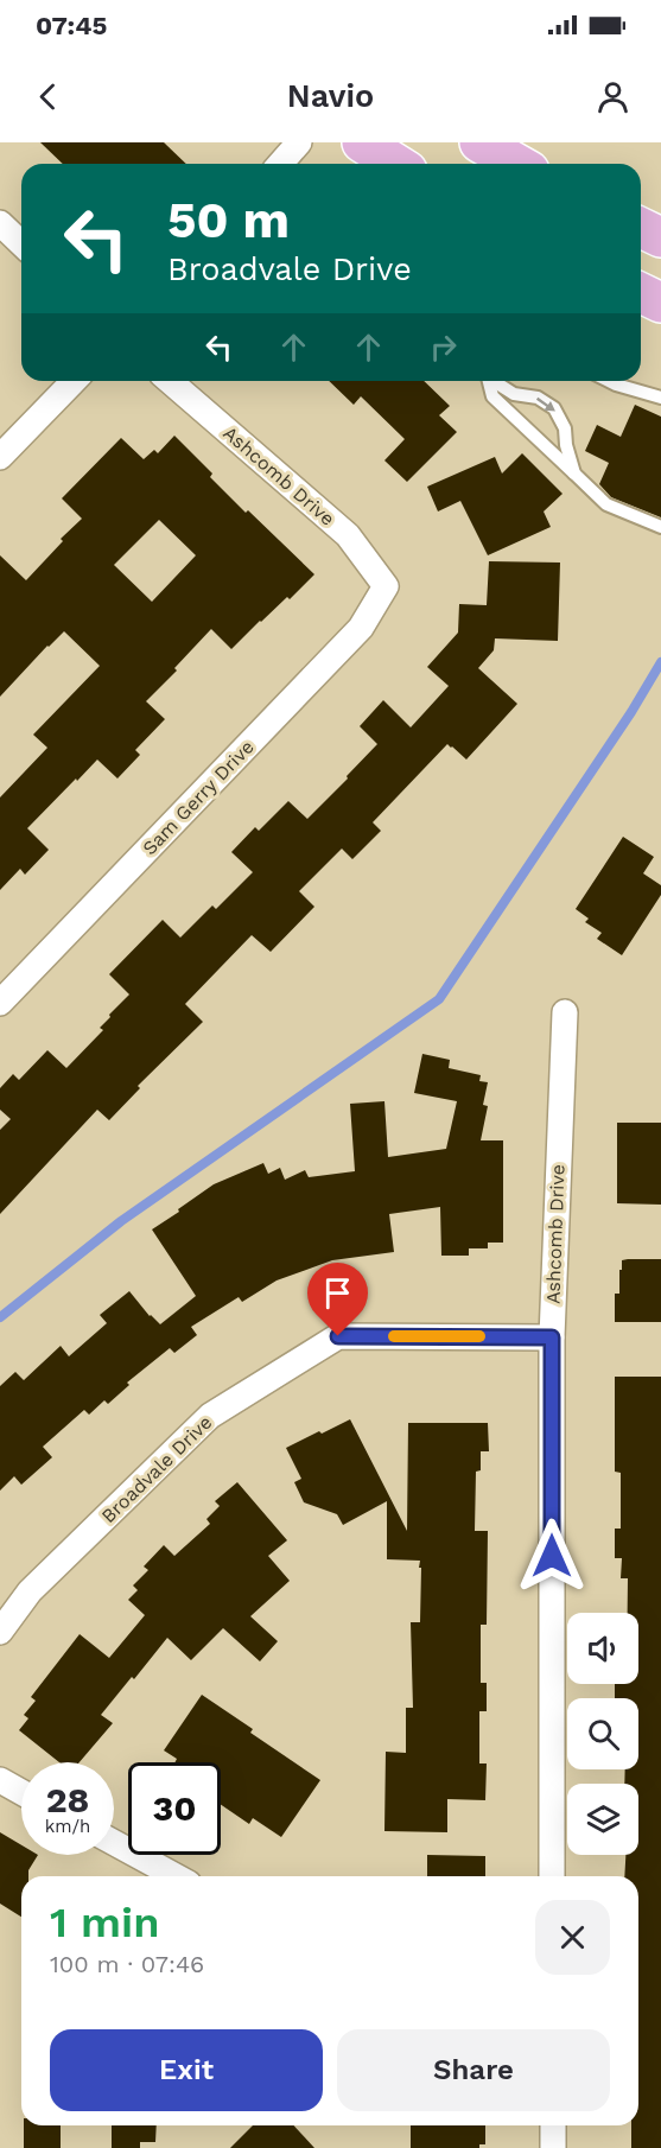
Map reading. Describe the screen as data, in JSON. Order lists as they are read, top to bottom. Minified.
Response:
{"streets":{"street":["Ashcomb Drive","Sam Gerry Drive","Broadvale Drive"]},"crossings":[["Ashcomb Drive","Sam Gerry Drive"],["Ashcomb Drive","Broadvale Drive"]],"page":{"status":"07:45","header":"Navio","turn":["50 m","Broadvale Drive"],"speed":"28 km/h","limit":"30","heading":["1 min","100 m · 07:46"],"buttons":["Exit","Share"]}}
